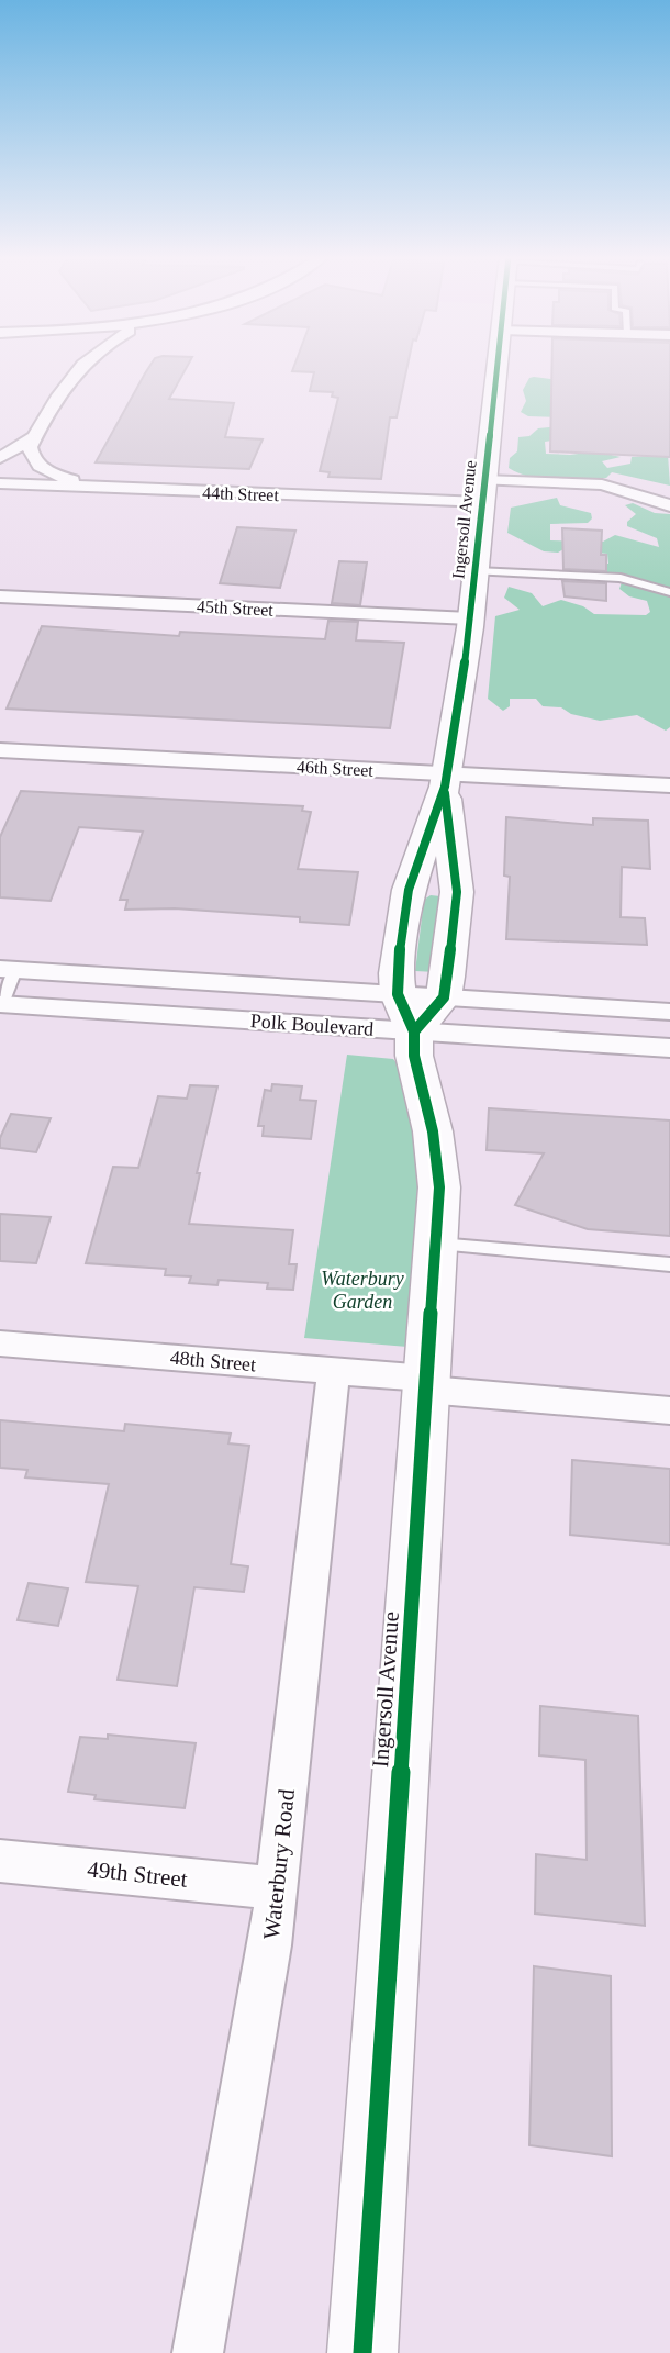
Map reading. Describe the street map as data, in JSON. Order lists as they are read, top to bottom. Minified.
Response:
{"streets":{"main road":["Ingersoll Avenue"],"street":["44th Street","45th Street","46th Street","Polk Boulevard","48th Street","Waterbury Road","49th Street"]},"crossings":[["44th Street","Ingersoll Avenue"],["Ingersoll Avenue","45th Street"],["Ingersoll Avenue","46th Street"],["Ingersoll Avenue","Polk Boulevard"],["Ingersoll Avenue","48th Street"],["48th Street","Waterbury Road"],["Waterbury Road","49th Street"]],"parks":["Waterbury Garden"]}
